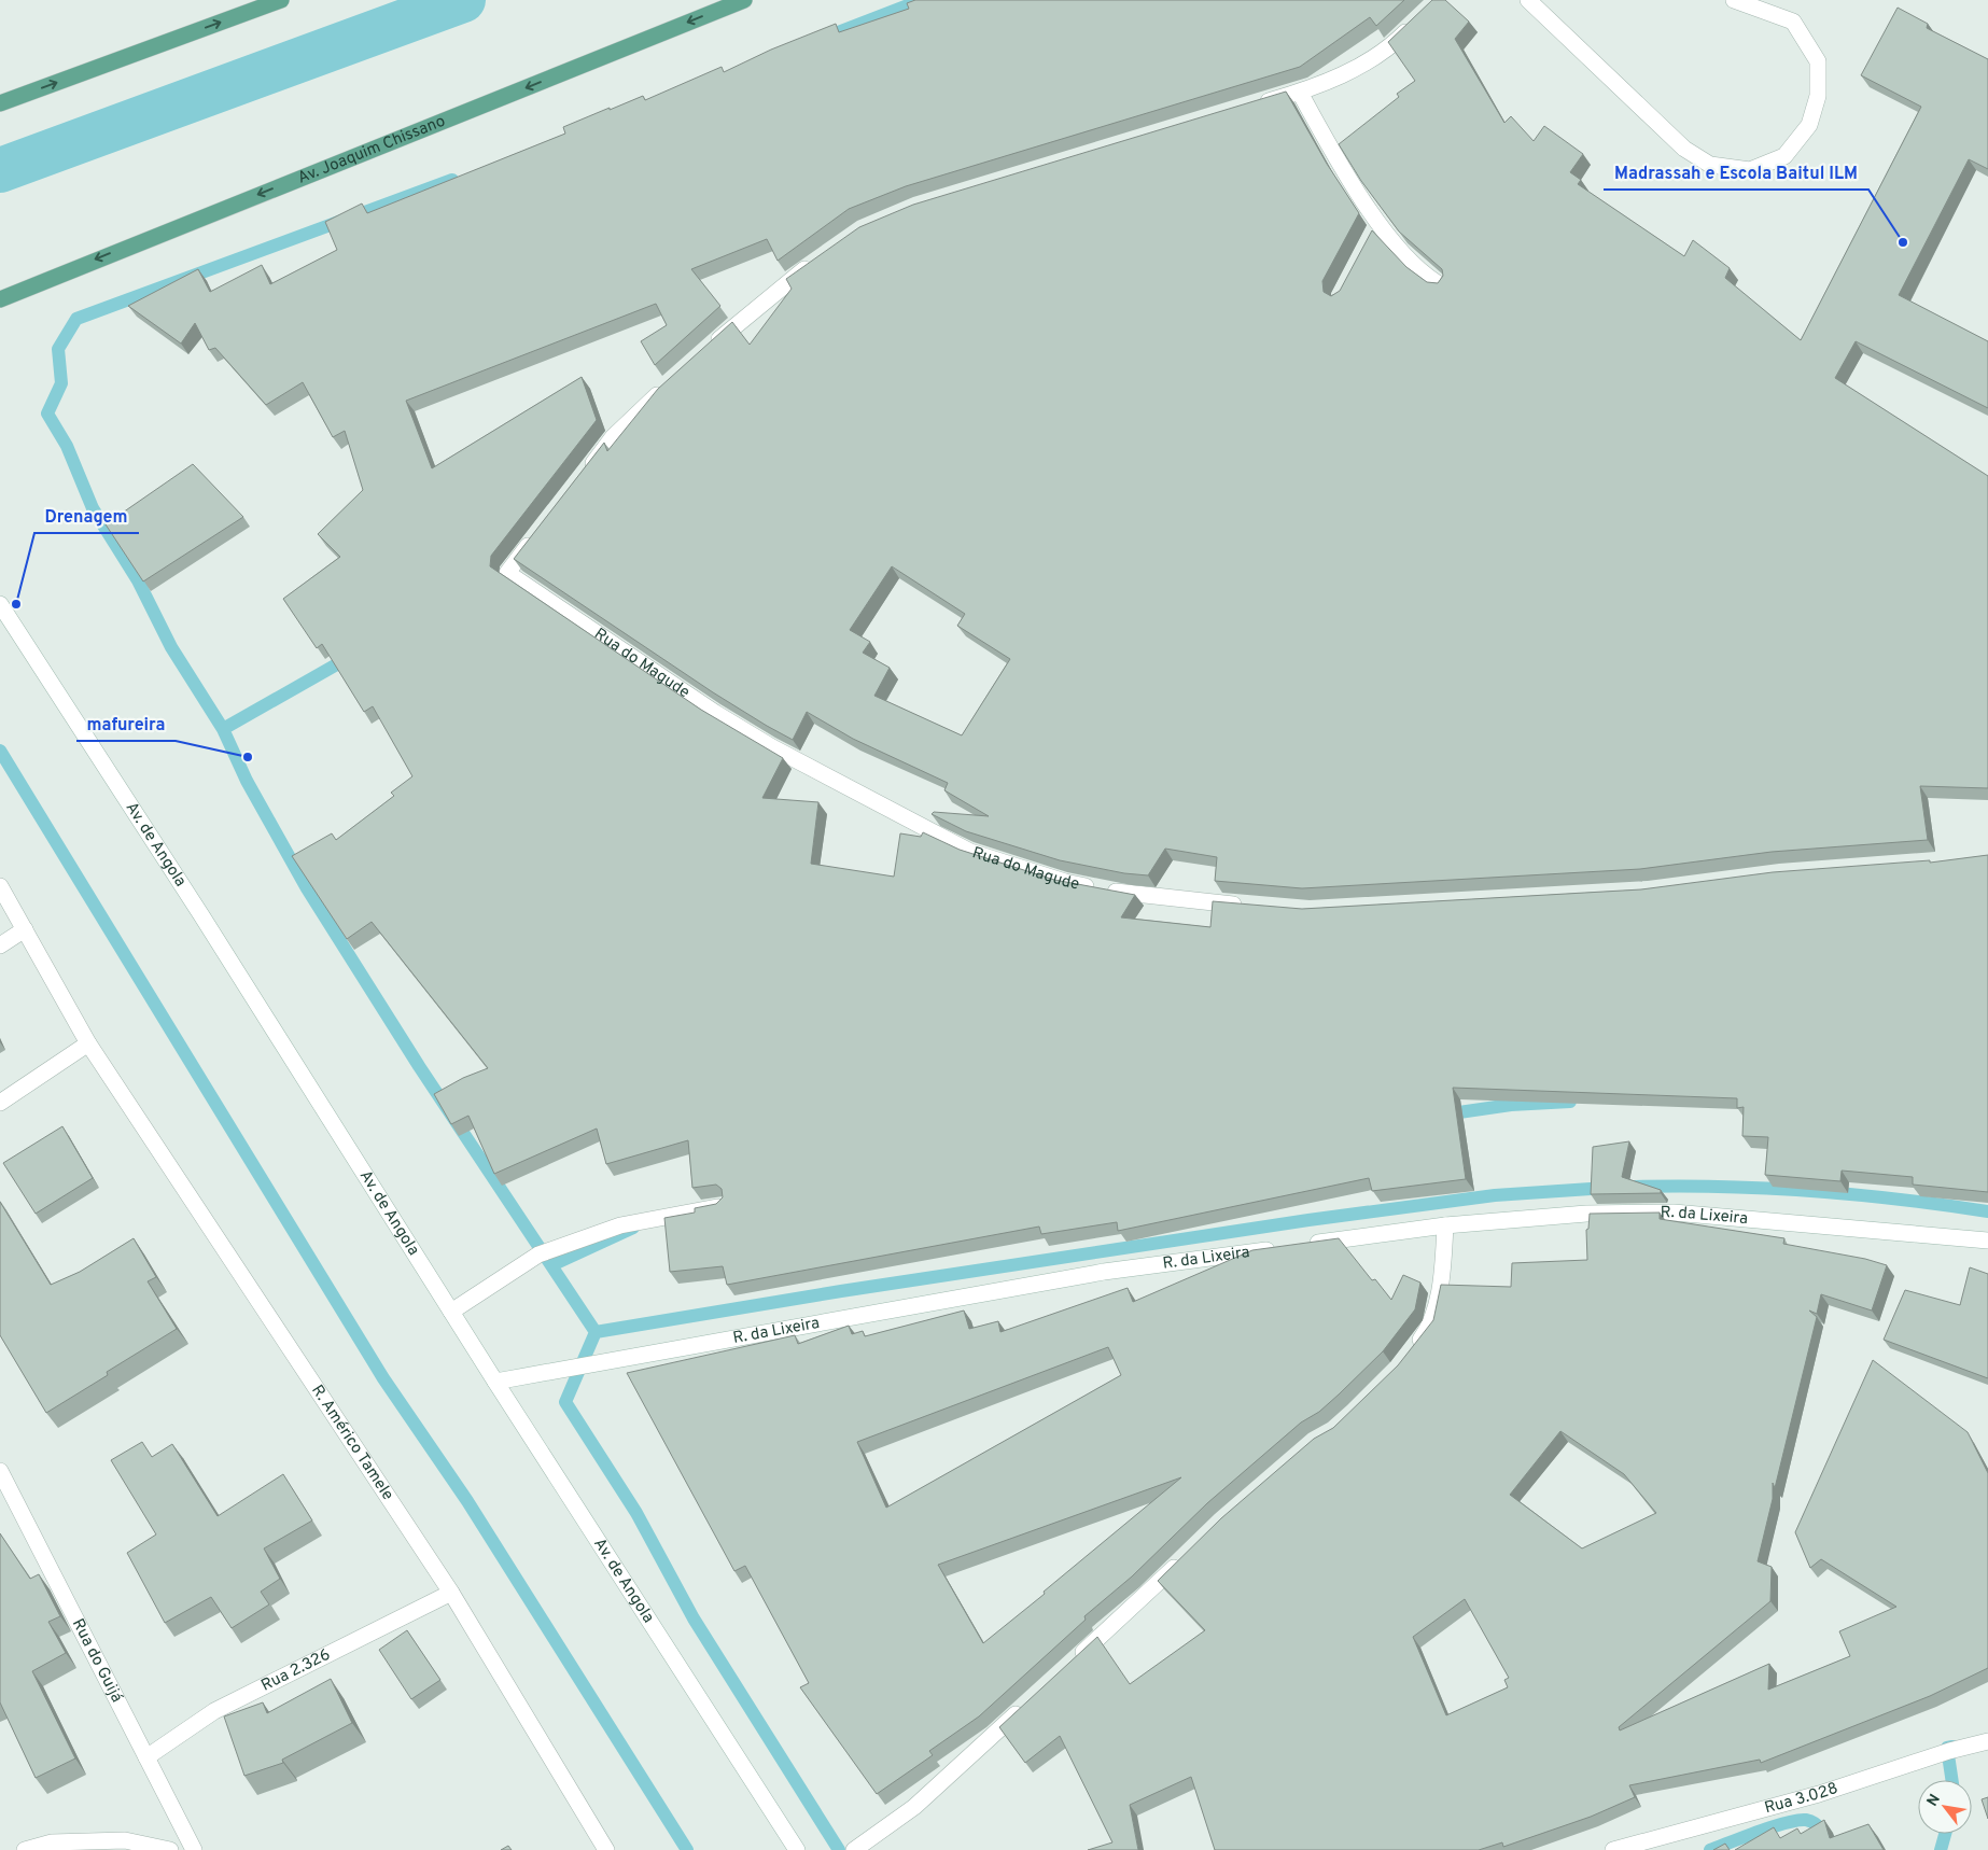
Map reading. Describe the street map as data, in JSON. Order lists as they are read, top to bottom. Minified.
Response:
{"streets":{"main road":["Av. Joaquim Chissano"],"street":["Rua do Magude","Av. de Angola","R. da Lixeira","R. Américo Tamele","Rua do Guijá","Rua 2.326","Rua 3.028"]},"crossings":[["Av. de Angola","R. da Lixeira"],["R. Américo Tamele","Rua 2.326"],["Rua do Guijá","Rua 2.326"]],"one_way":["Av. Joaquim Chissano"],"places":["Madrassah e Escola Baitul ILM","Drenagem","mafureira"],"north":"top left"}
